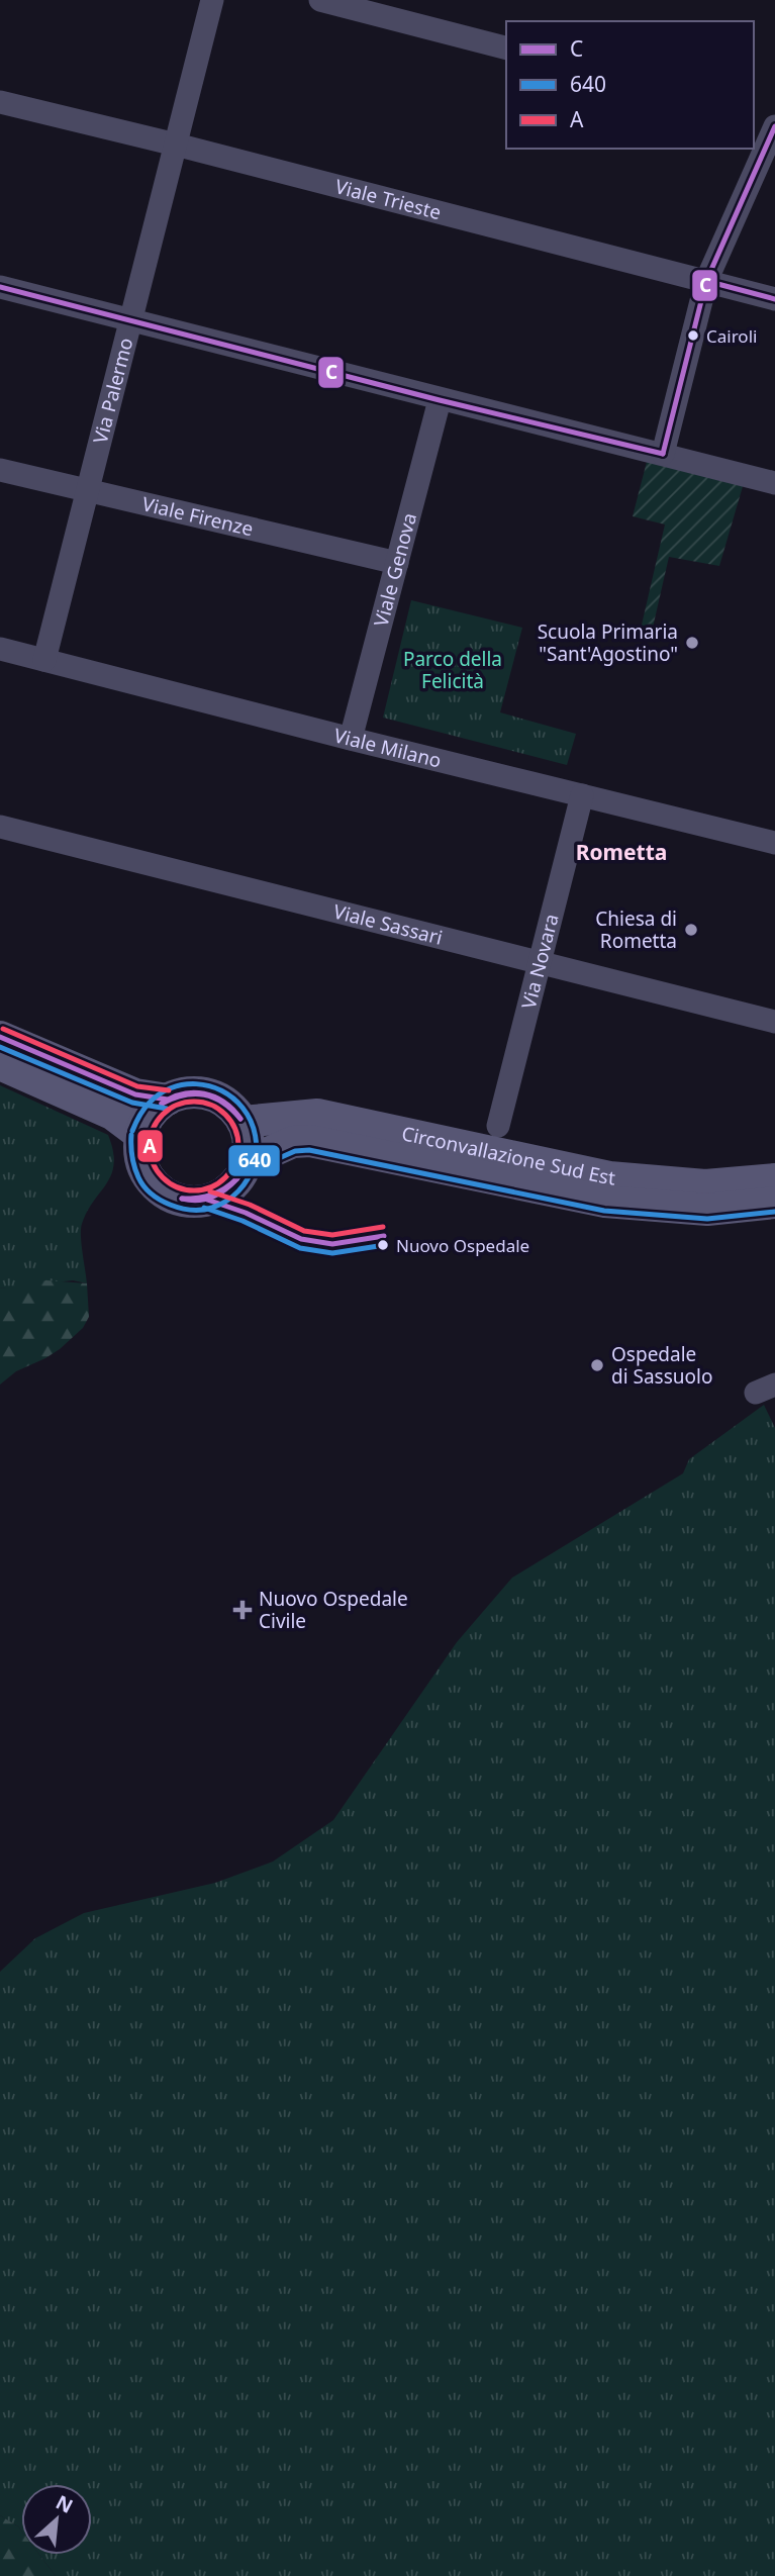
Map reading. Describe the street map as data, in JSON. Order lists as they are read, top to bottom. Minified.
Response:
{"streets":{"main road":["Circonvallazione Sud Est"],"street":["Viale Trieste","Via Palermo","Viale Firenze","Viale Genova","Viale Milano","Viale Sassari","Via Novara"]},"crossings":[["Viale Trieste","Via Palermo"],["Via Palermo","Viale Firenze"],["Via Palermo","Viale Milano"],["Viale Firenze","Viale Genova"],["Viale Genova","Viale Milano"],["Viale Milano","Via Novara"],["Viale Sassari","Via Novara"]],"districts":["Rometta"],"parks":["Parco della Felicità"],"places":{"other":["Cairoli","Scuola Primaria \"Sant'Agostino\"","Chiesa di Rometta","Nuovo Ospedale","Ospedale di Sassuolo"],"health":["Nuovo Ospedale Civile"]},"lines":["transit line C","transit line A","transit line 640"],"legend":["C","640","A"],"north":"top right"}
